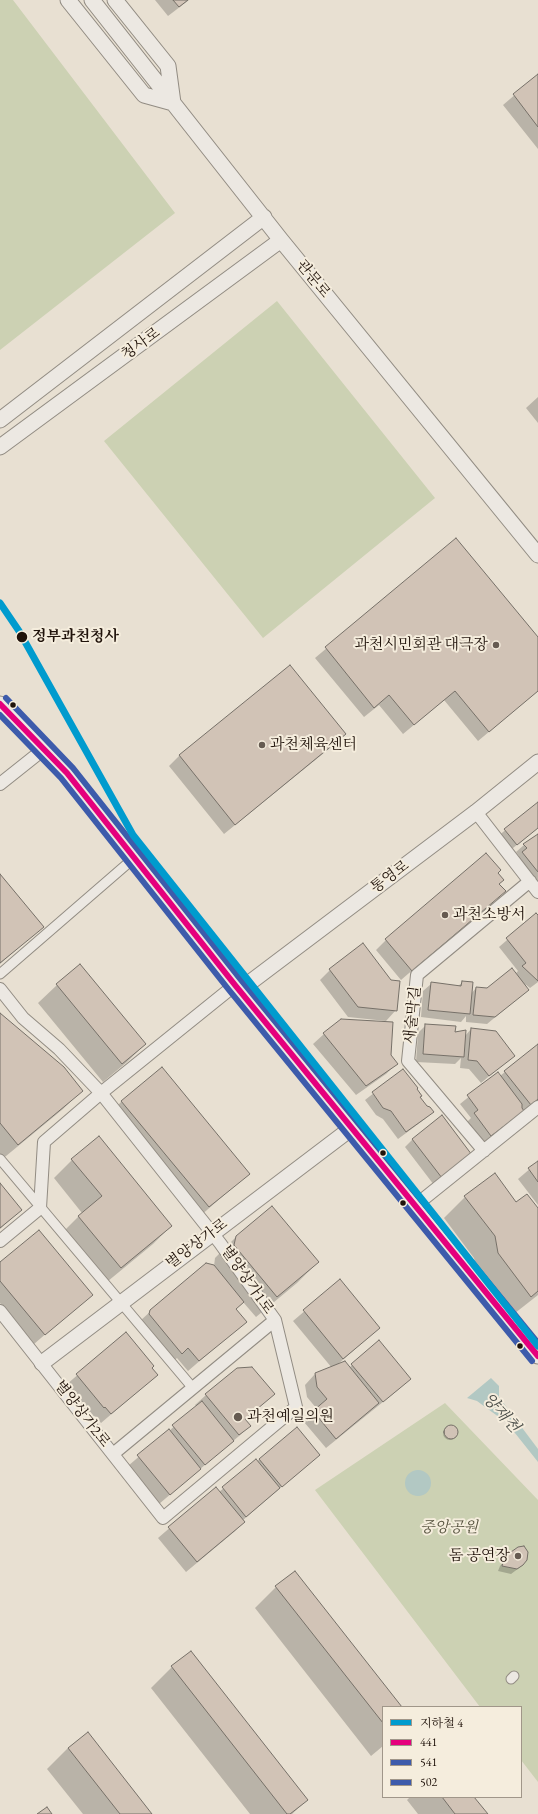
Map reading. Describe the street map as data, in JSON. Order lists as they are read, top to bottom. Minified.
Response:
{"streets":{"street":["관문로","청사로","통영로","새술막길","별양상가로","별양상가1로","별양상가2로"]},"crossings":[["관문로","청사로"],["별양상가로","별양상가1로"],["별양상가로","별양상가2로"],["별양상가1로","별양상가2로"]],"water":["양재천"],"parks":["중앙공원"],"places":["정부과천청사","과천시민회관 대극장","과천체육센터","과천소방서","과천예일의원","돔 공연장"],"lines":["metro line 4","transit line 502","transit line 441","transit line 541"],"legend":["지하철 4","441","541","502"]}
